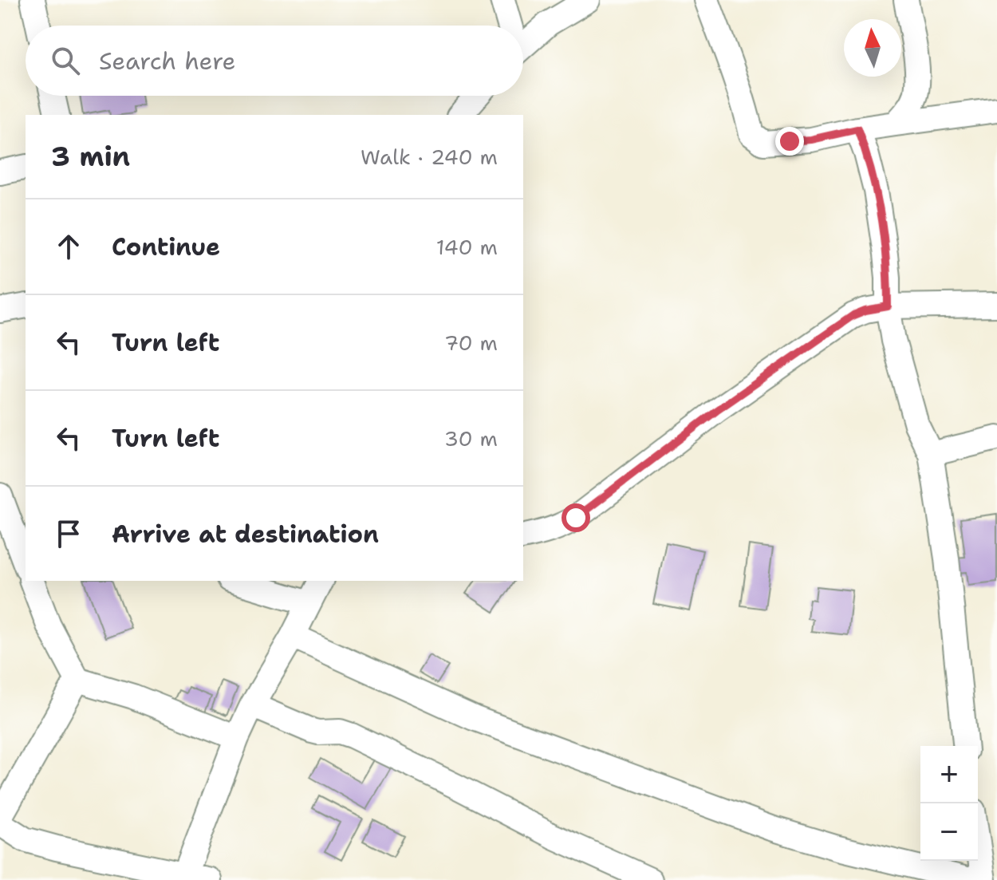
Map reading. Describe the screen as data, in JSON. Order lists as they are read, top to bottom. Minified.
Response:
{"north":"top","page":{"search":"Search here","heading":["3 min","Walk · 240 m"],"list":[["Continue","140 m"],["Turn left","70 m"],["Turn left","30 m"],"Arrive at destination"],"map_buttons":["+","−"]}}
